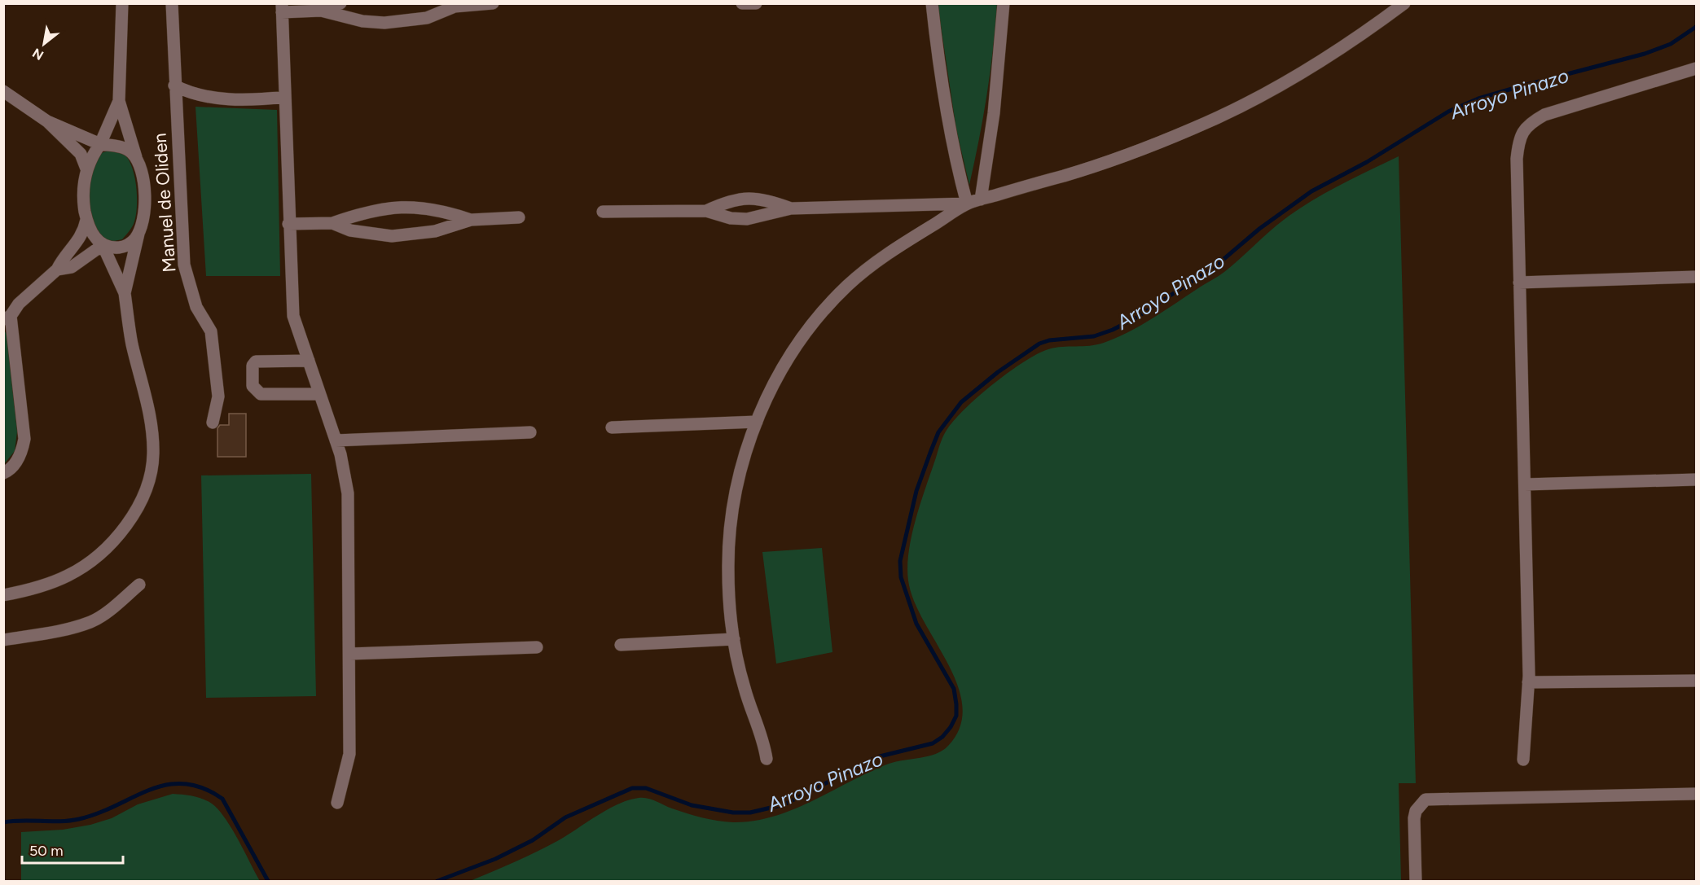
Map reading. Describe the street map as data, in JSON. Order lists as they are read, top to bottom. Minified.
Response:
{"streets":{"street":["Manuel de Oliden"]},"water":["Arroyo Pinazo"],"scale_bar":"50 m","north":"bottom left"}
